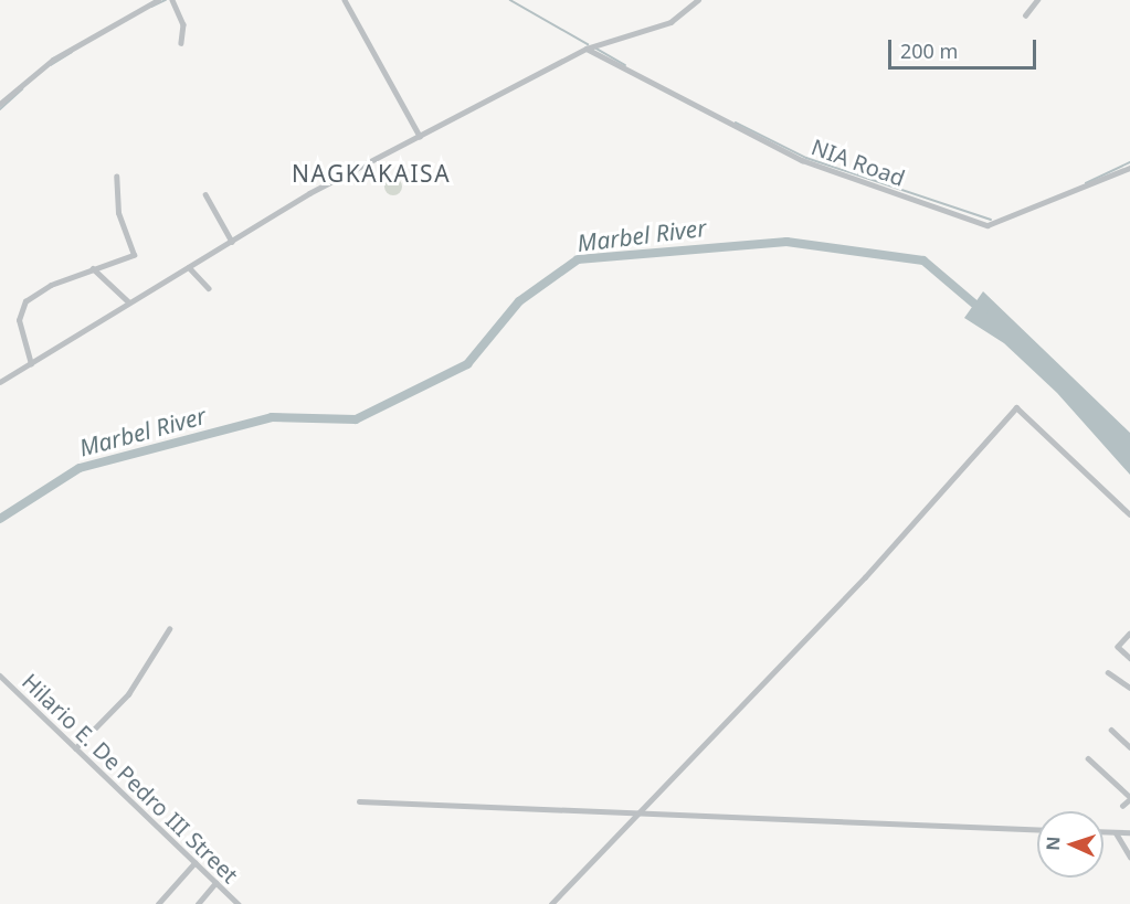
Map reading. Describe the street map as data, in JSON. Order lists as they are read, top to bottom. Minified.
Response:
{"streets":{"street":["NIA Road","Hilario E. De Pedro III Street"]},"districts":["NAGKAKAISA"],"water":["Marbel River"],"scale_bar":"200 m","north":"left"}
